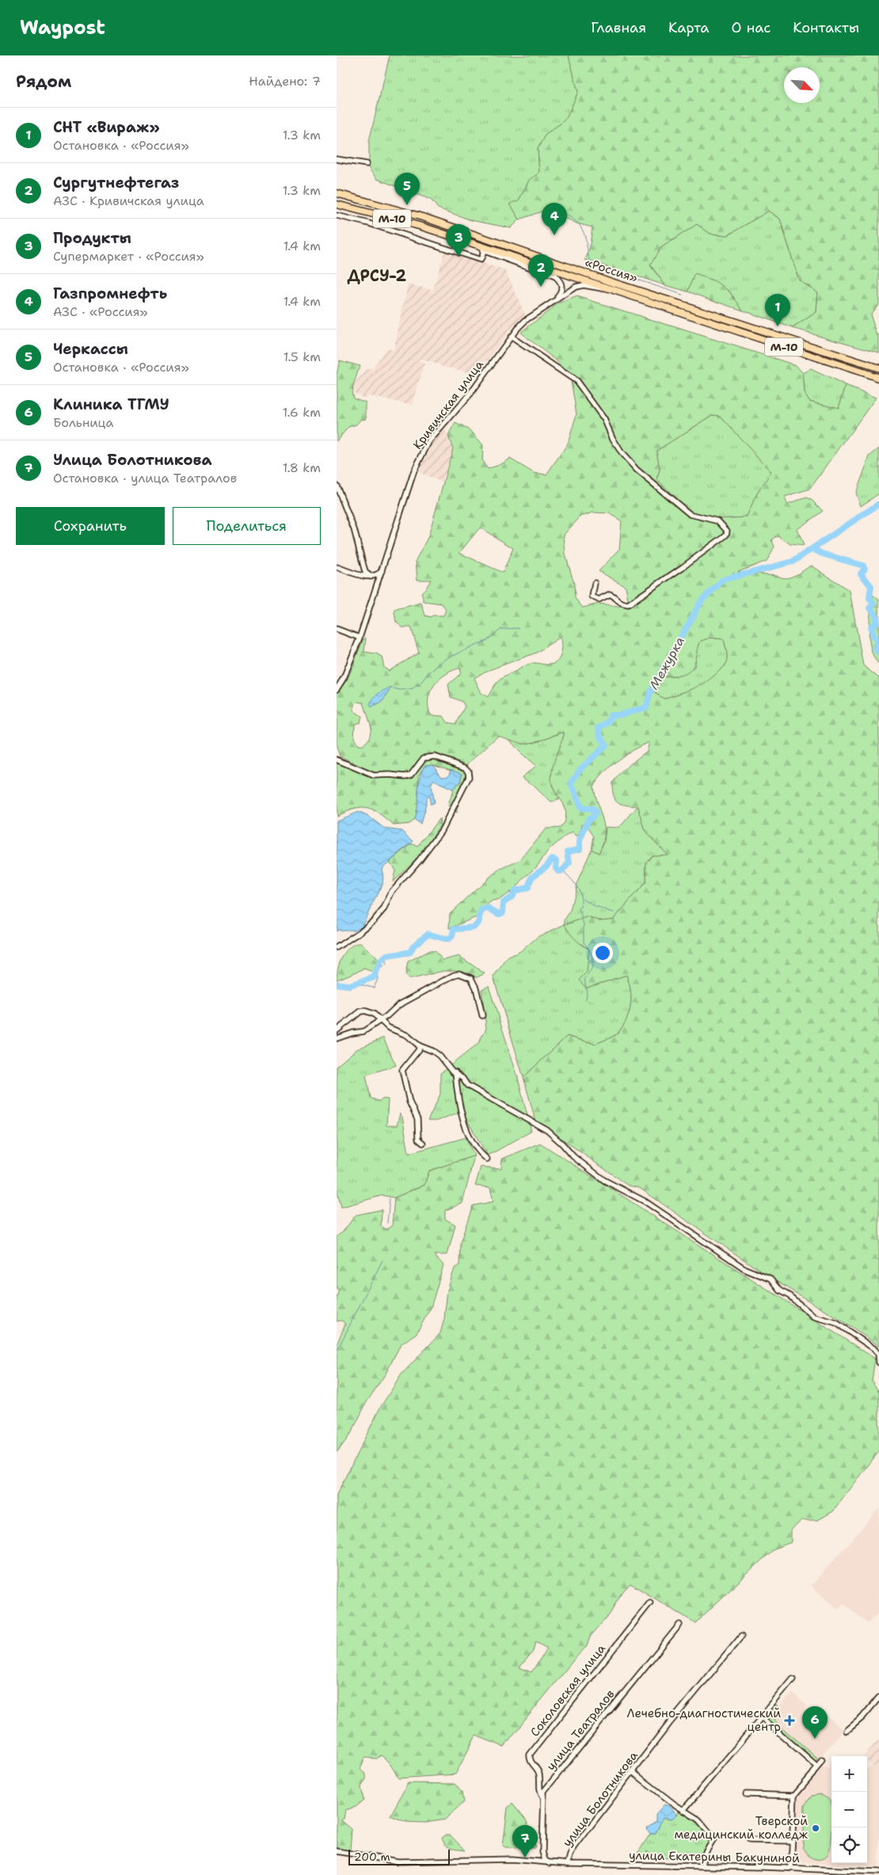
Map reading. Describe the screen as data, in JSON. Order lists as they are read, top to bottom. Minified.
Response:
{"streets":{"highway":["М-10","«Россия»"],"street":["Кривичская улица","Соколовская улица","улица Театралов","улица Болотникова","улица Екатерины Бакуниной"]},"crossings":[["«Россия»","Кривичская улица"],["Соколовская улица","улица Театралов"],["улица Театралов","улица Екатерины Бакуниной"],["улица Болотникова","улица Екатерины Бакуниной"]],"districts":["ДРСУ-2"],"water":["Межурка"],"places":{"health":["Лечебно-диагностический центр"],"other":["Тверской медицинский колледж"]},"scale_bar":"200 m","north":"bottom right","page":{"header":"Waypost","nav":["Главная","Карта","О нас","Контакты"],"heading":["Рядом","Найдено: 7"],"list":[{"mark":"1","name":"СНТ «Вираж»","note":"Остановка · «Россия»","value":"1.3 km"},{"mark":"2","name":"Сургутнефтегаз","note":"АЗС · Кривичская улица","value":"1.3 km"},{"mark":"3","name":"Продукты","note":"Супермаркет · «Россия»","value":"1.4 km"},{"mark":"4","name":"Газпромнефть","note":"АЗС · «Россия»","value":"1.4 km"},{"mark":"5","name":"Черкассы","note":"Остановка · «Россия»","value":"1.5 km"},{"mark":"6","name":"Клиника ТГМУ","note":"Больница","value":"1.6 km"},{"mark":"7","name":"Улица Болотникова","note":"Остановка · улица Театралов","value":"1.8 km"}],"pins":["5","4","3","2","1","6","7"],"buttons":["Сохранить","Поделиться"],"map_buttons":["+","−"],"scale":"200 m"}}
